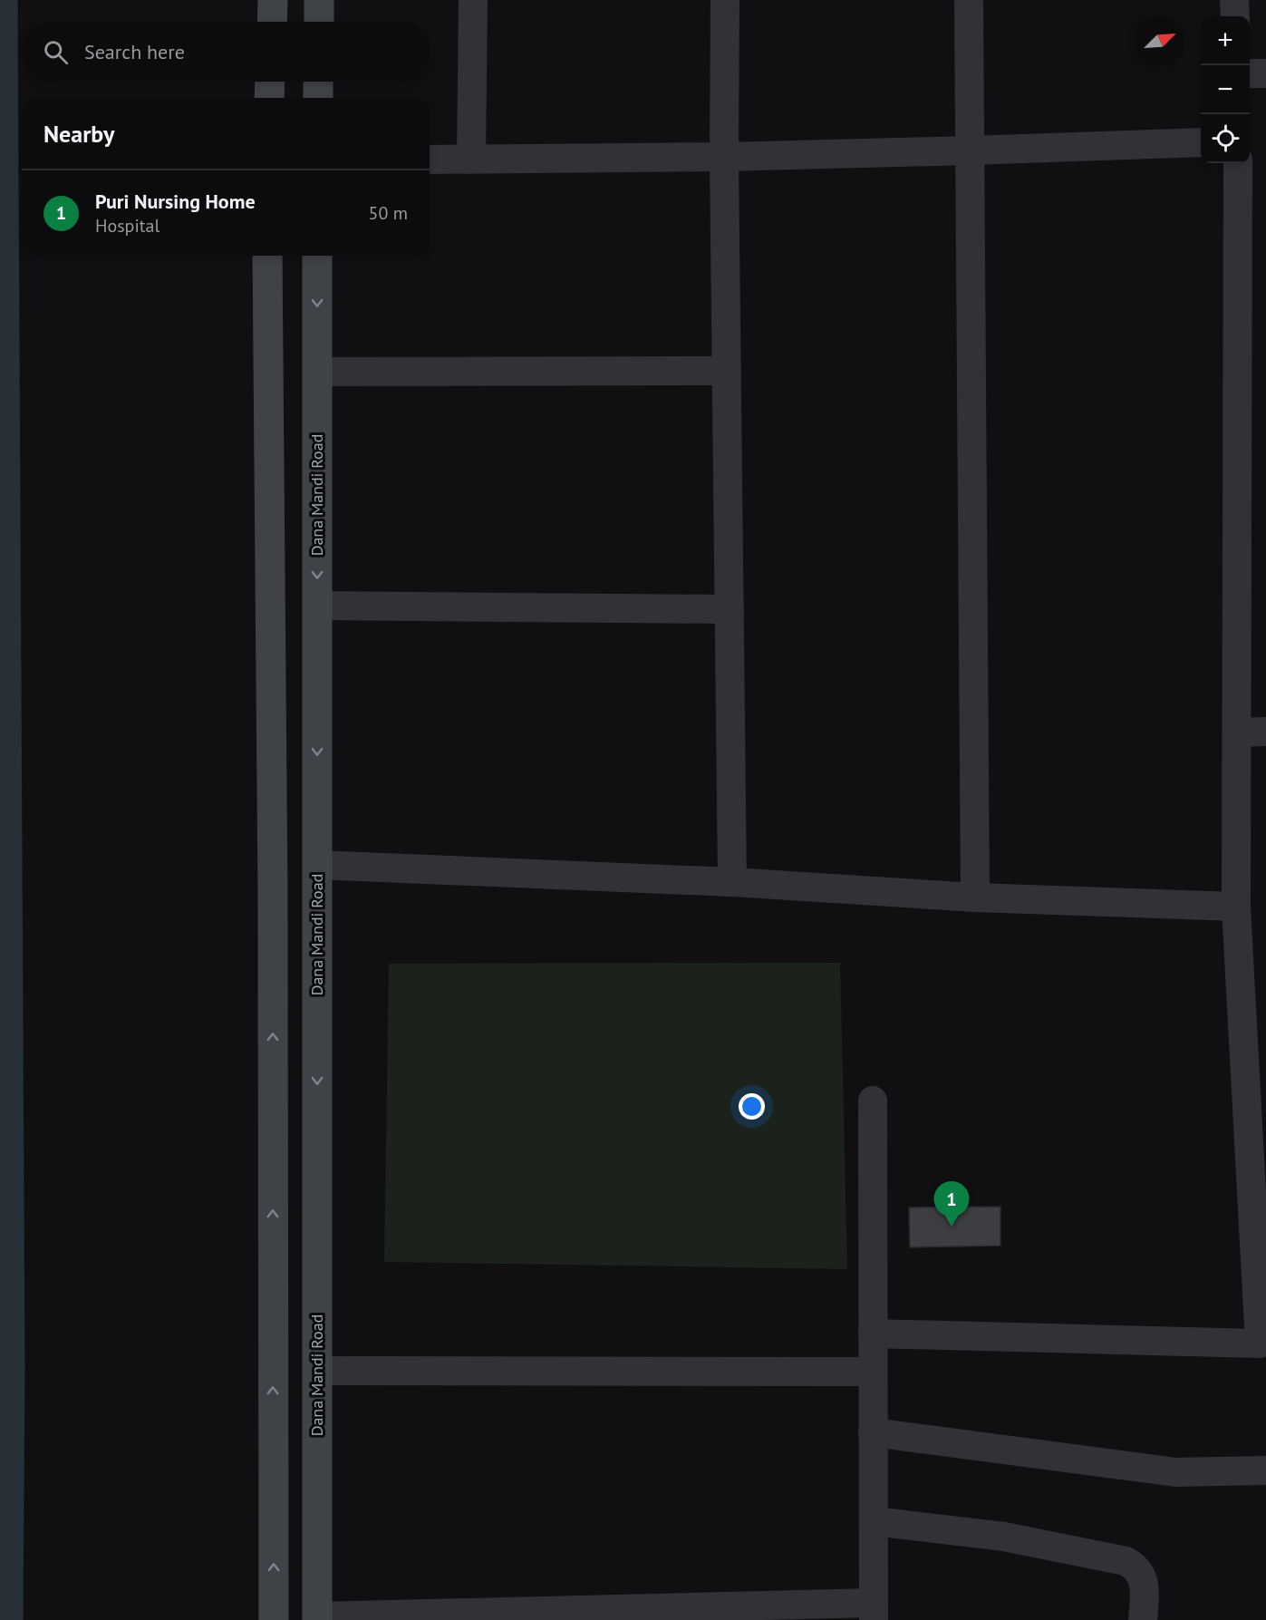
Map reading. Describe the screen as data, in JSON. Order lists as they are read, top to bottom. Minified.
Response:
{"streets":{"street":["Dana Mandi Road"]},"north":"top right","page":{"map_buttons":["+","−"],"search":"Search here","heading":"Nearby","list":[{"mark":"1","name":"Puri Nursing Home","note":"Hospital","value":"50 m"}],"pins":"1"}}
